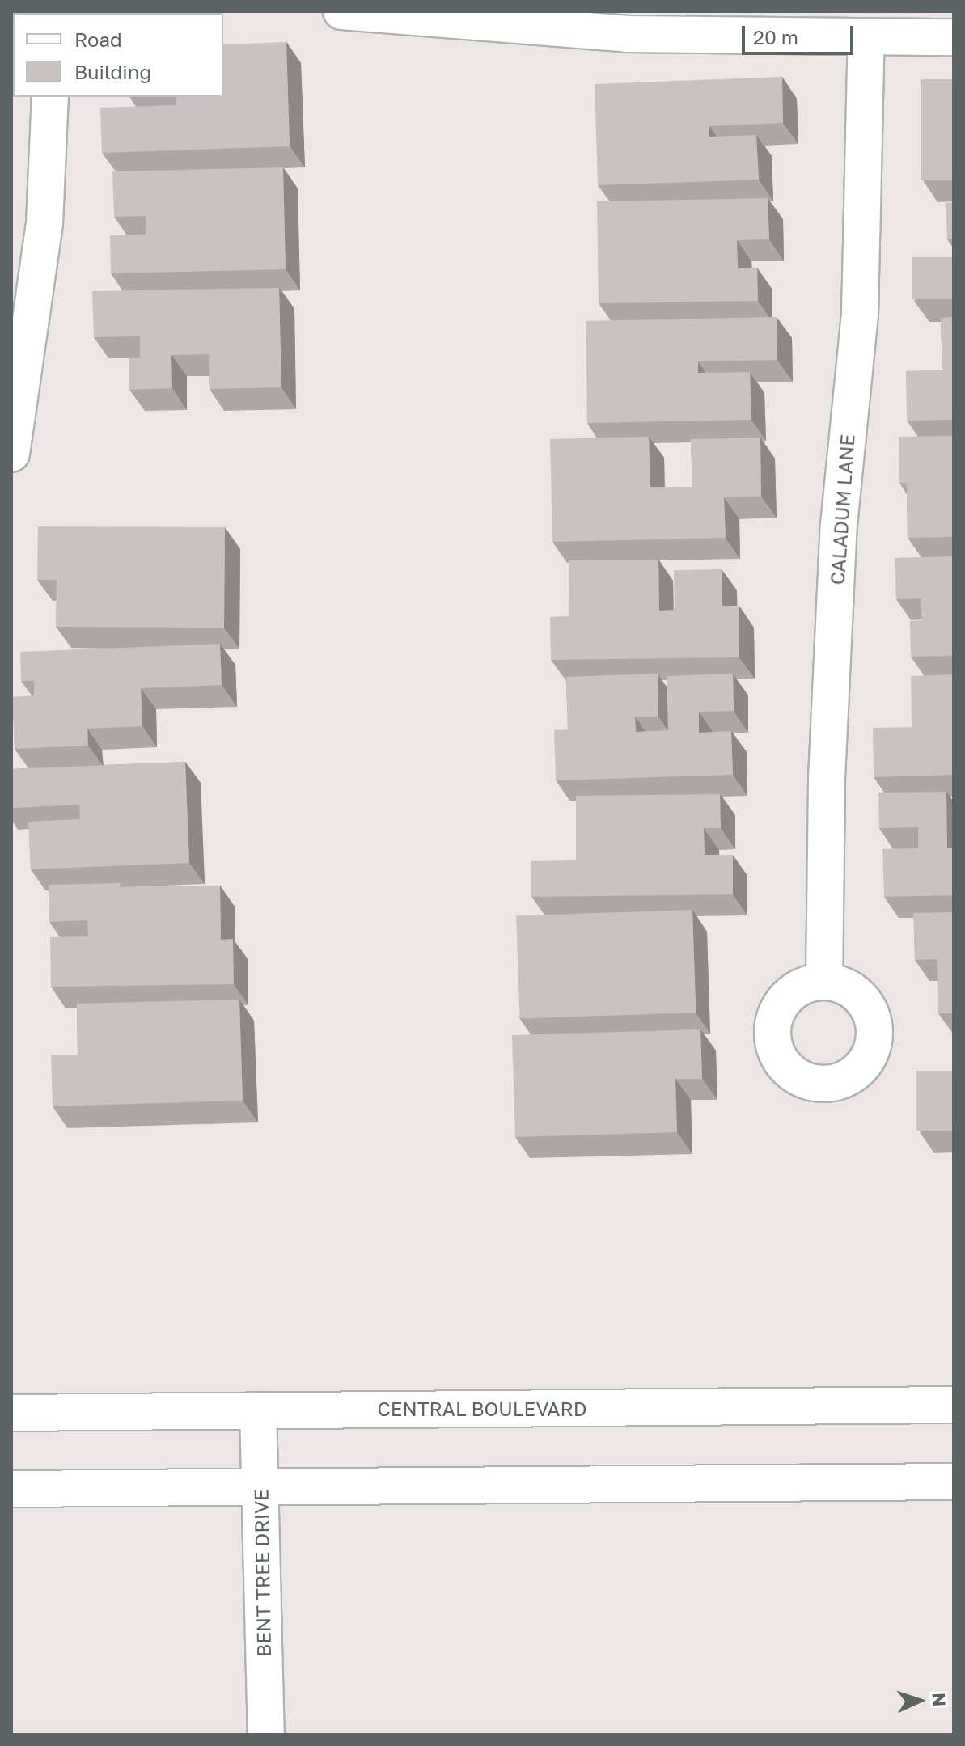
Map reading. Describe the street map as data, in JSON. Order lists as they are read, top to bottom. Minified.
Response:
{"streets":{"street":["CALADUM LANE","CENTRAL BOULEVARD","BENT TREE DRIVE"]},"crossings":[["CENTRAL BOULEVARD","BENT TREE DRIVE"]],"legend":["Road","Building"],"scale_bar":"20 m","north":"right"}
